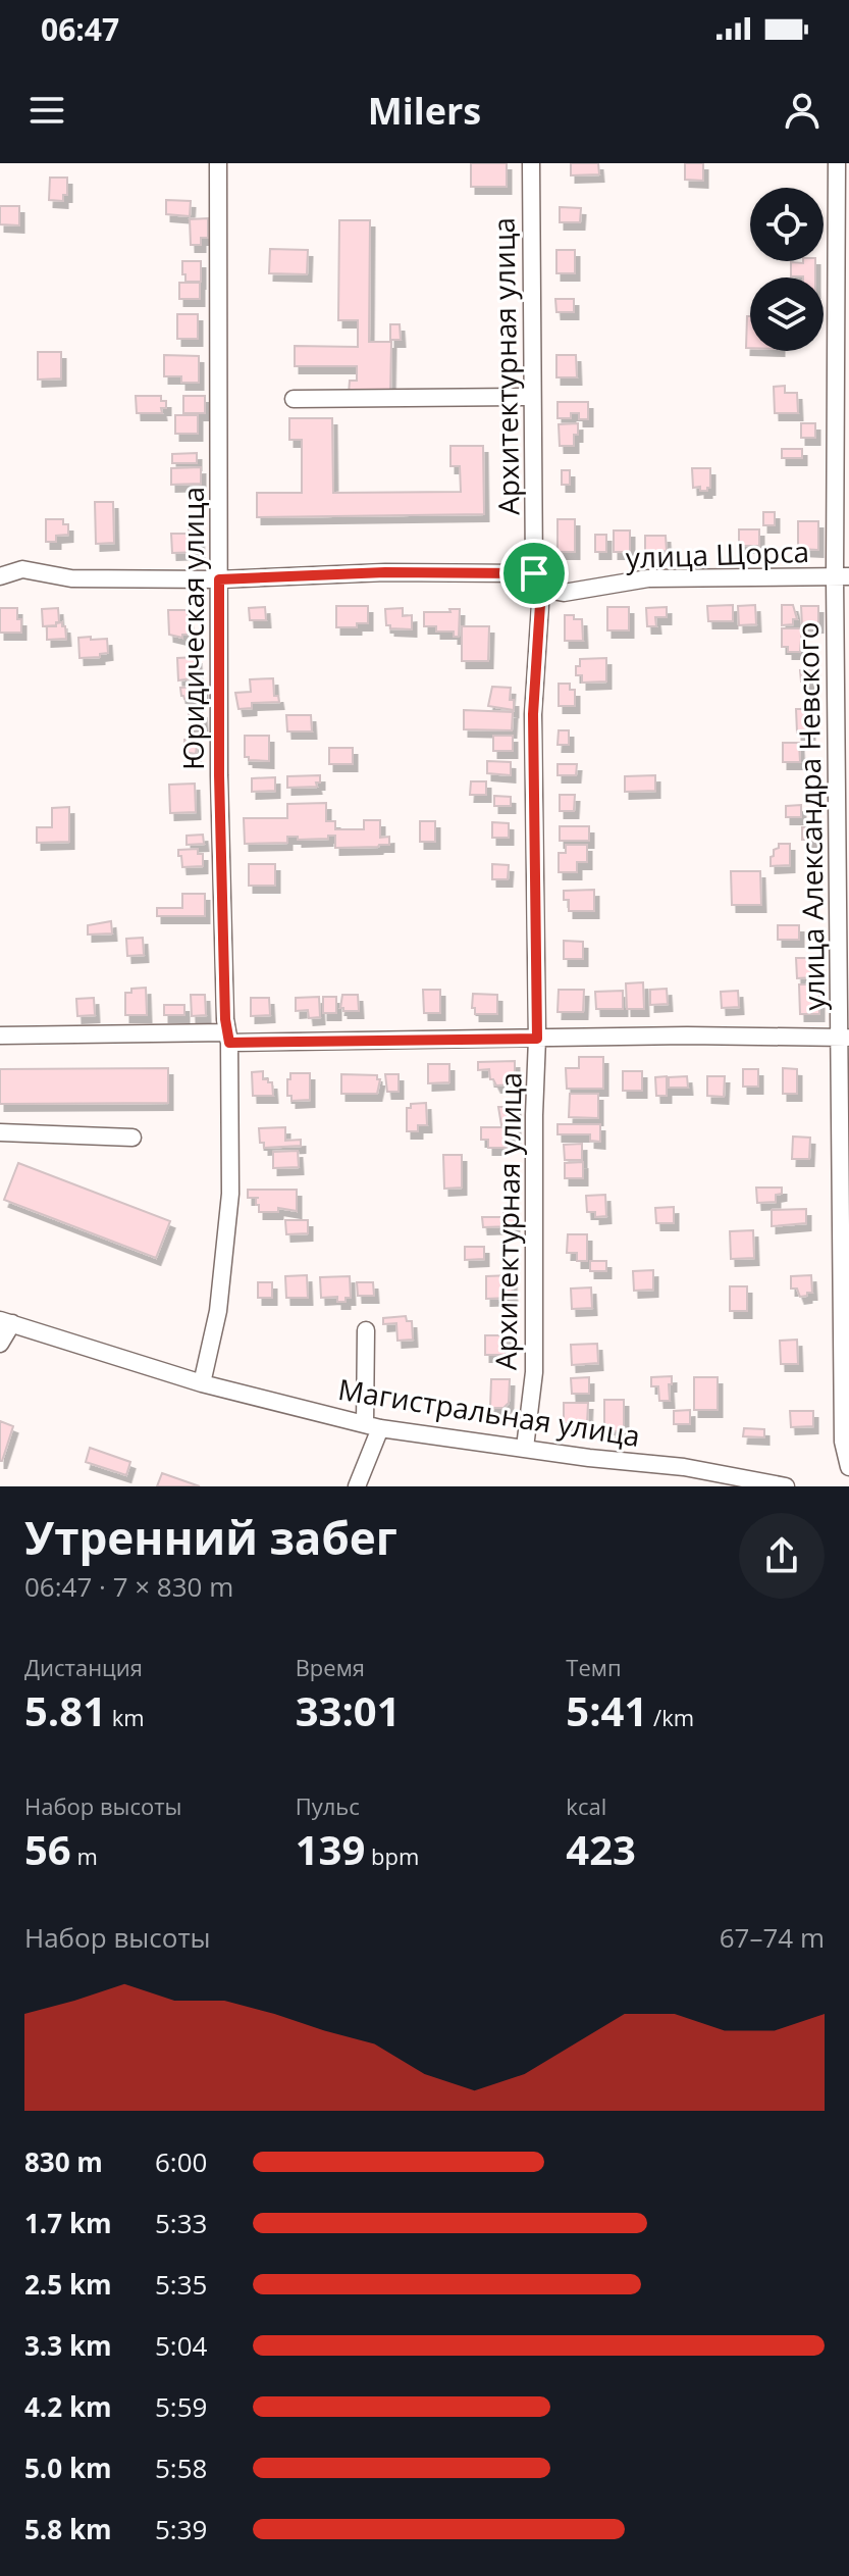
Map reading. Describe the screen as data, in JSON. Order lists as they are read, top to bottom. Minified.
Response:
{"streets":{"street":["Архитектурная улица","улица Щорса","Юридическая улица","улица Александра Невского","Магистральная улица"]},"crossings":[["Архитектурная улица","улица Щорса"],["Архитектурная улица","Магистральная улица"],["улица Щорса","Юридическая улица"],["улица Щорса","улица Александра Невского"],["Юридическая улица","Магистральная улица"]],"page":{"status":"06:47","header":"Milers","heading":["Утренний забег","06:47 · 7 × 830 m"],"stats":[["Дистанция","5.81 km"],["Время","33:01"],["Темп","5:41 /km"],["Набор высоты","56 m"],["Пульс","139 bpm"],["kcal","423"]],"chart":["Набор высоты","67–74 m"],"list":[{"name":"830 m","note":"6:00"},{"name":"1.7 km","note":"5:33"},{"name":"2.5 km","note":"5:35"},{"name":"3.3 km","note":"5:04"},{"name":"4.2 km","note":"5:59"},{"name":"5.0 km","note":"5:58"},{"name":"5.8 km","note":"5:39"}]}}
